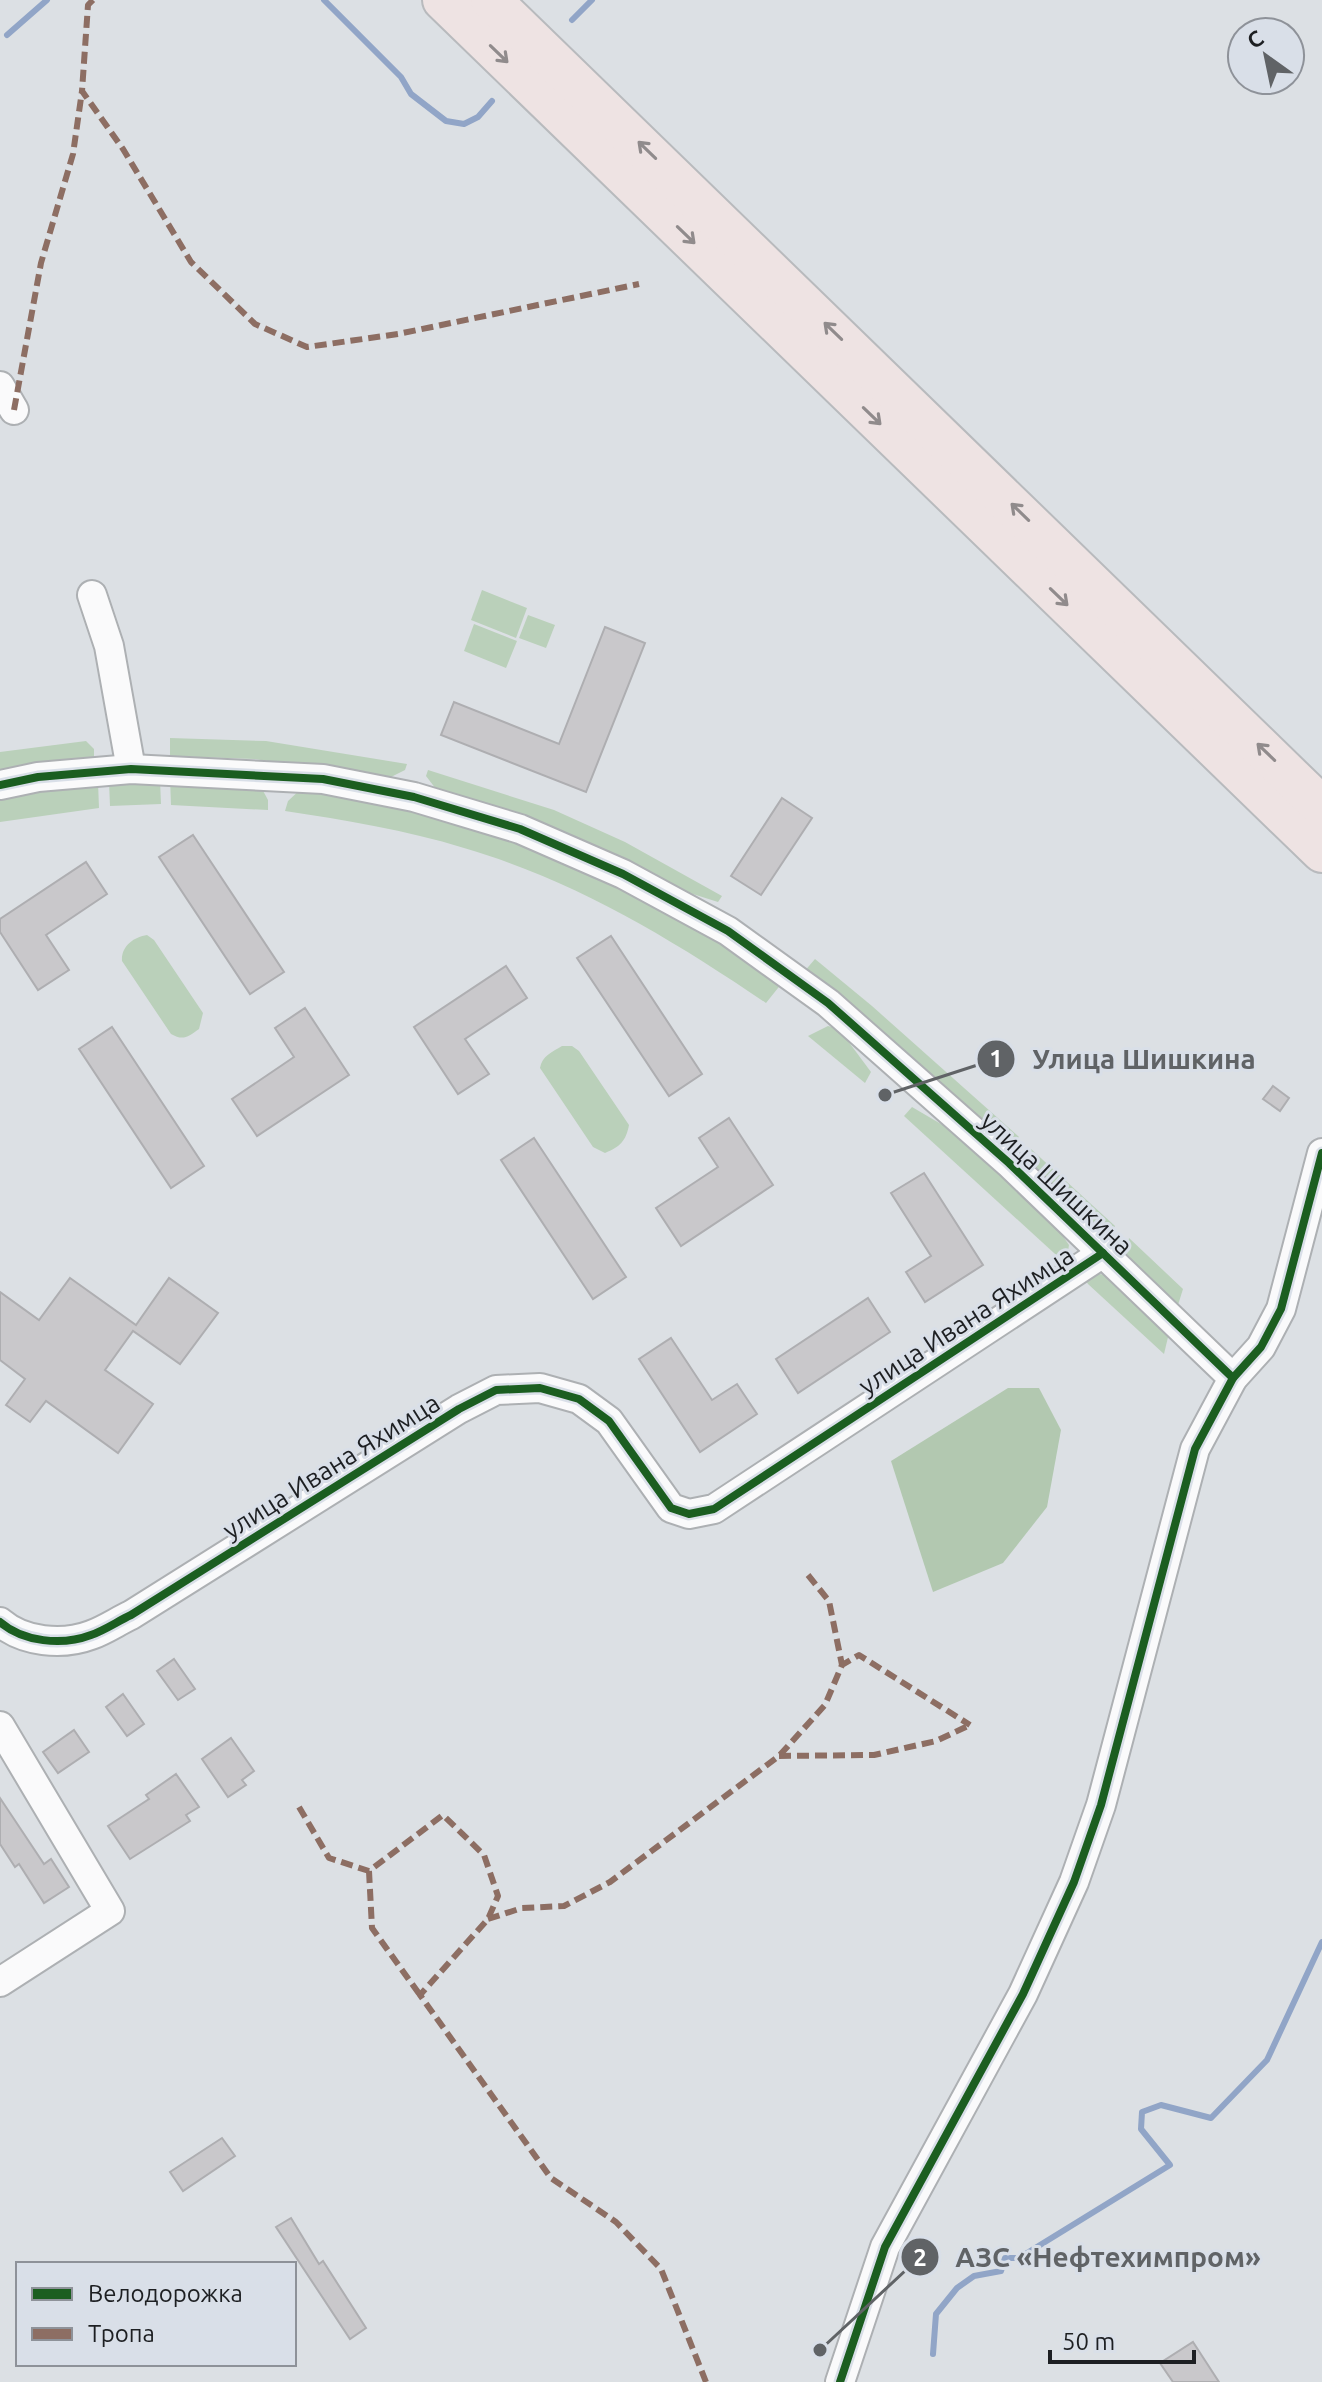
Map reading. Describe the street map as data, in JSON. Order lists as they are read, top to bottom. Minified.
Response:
{"streets":{"street":["улица Шишкина","улица Ивана Яхимца"]},"crossings":[["улица Шишкина","улица Ивана Яхимца"]],"places":["Улица Шишкина","АЗС «Нефтехимпром»"],"legend":["Велодорожка","Тропа"],"scale_bar":"50 m","north":"top left"}
